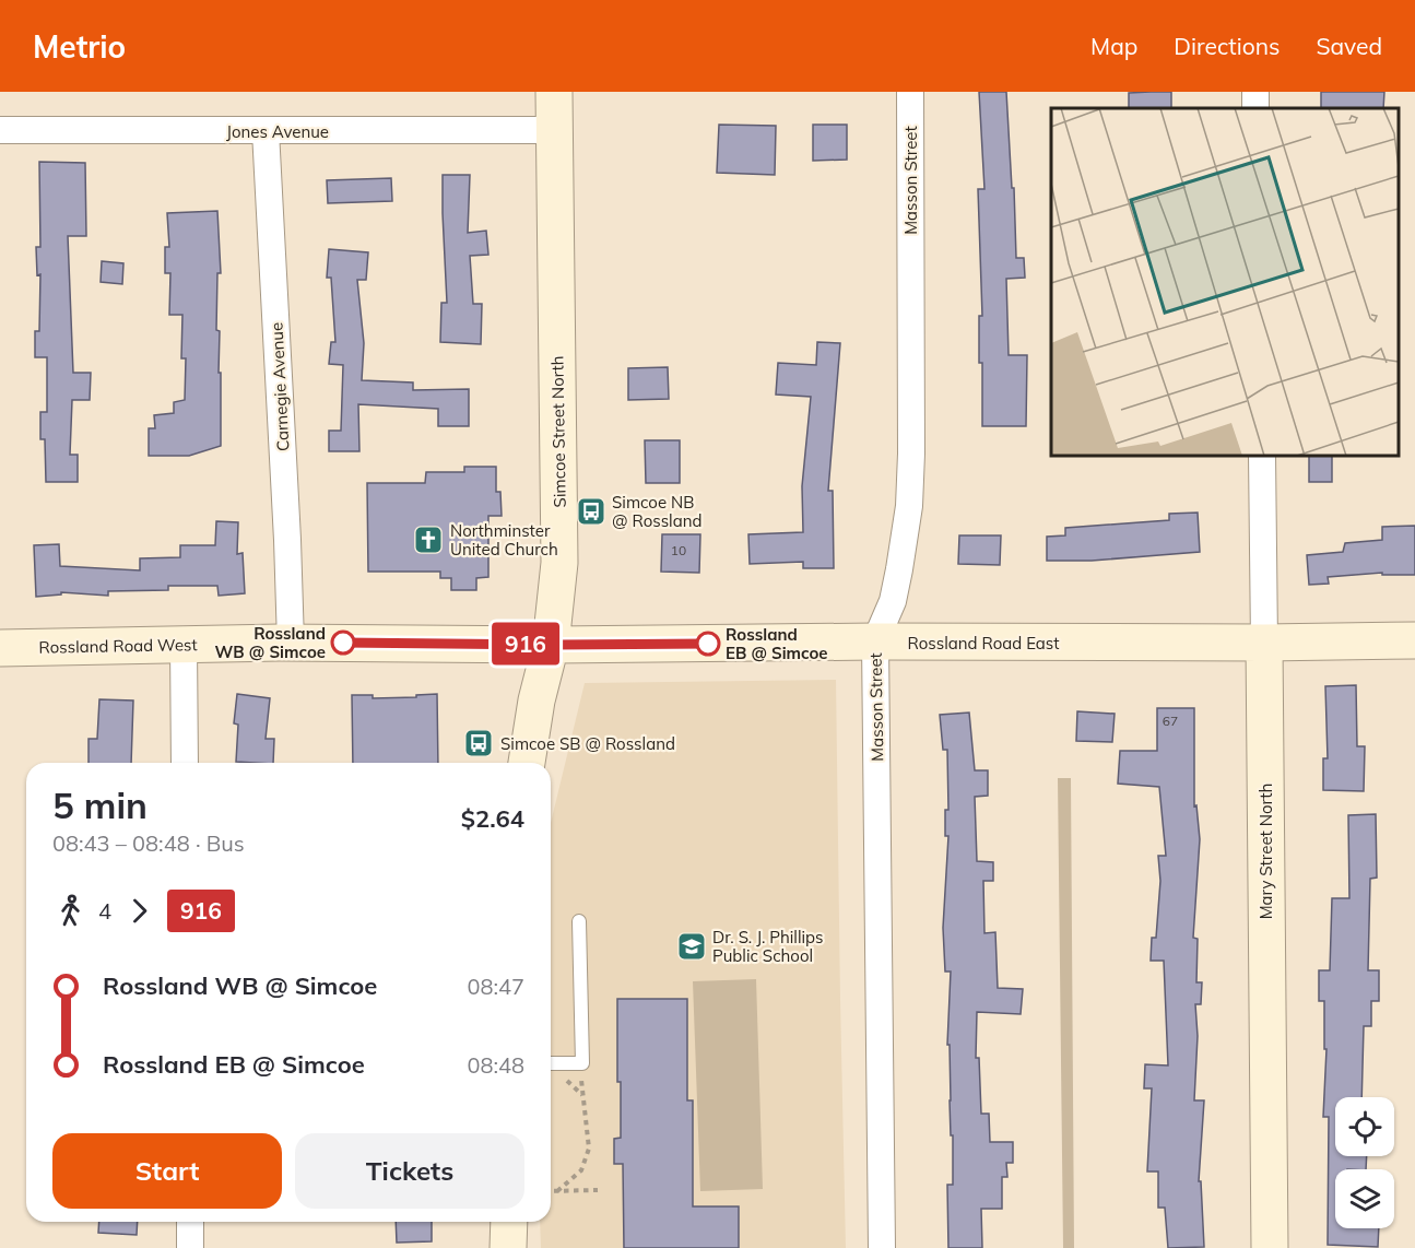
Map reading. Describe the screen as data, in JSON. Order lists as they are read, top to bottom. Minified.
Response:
{"streets":{"main road":["Simcoe Street North","Rossland Road East","Rossland Road West","Mary Street North"],"street":["Jones Avenue","Masson Street","Carnegie Avenue"]},"crossings":[["Jones Avenue","Carnegie Avenue"],["Jones Avenue","Simcoe Street North"],["Masson Street","Rossland Road East"],["Carnegie Avenue","Rossland Road West"],["Simcoe Street North","Rossland Road East"],["Simcoe Street North","Rossland Road West"],["Rossland Road East","Rossland Road West"],["Rossland Road East","Mary Street North"]],"places":{"bus stop":["Simcoe NB @ Rossland","Simcoe SB @ Rossland"],"church":["Northminster United Church"],"other":["Rossland WB @ Simcoe","Rossland EB @ Simcoe"],"school or university":["Dr. S. J. Phillips Public School"]},"lines":["bus line 916"],"house_numbers":["10","67"],"page":{"header":"Metrio","nav":["Map","Directions","Saved"],"on_map":"916","heading":["5 min","08:43 – 08:48 · Bus","$2.64"],"legs":["4","916"],"list":[{"name":"Rossland WB @ Simcoe","value":"08:47"},{"name":"Rossland EB @ Simcoe","value":"08:48"}],"buttons":["Start","Tickets"]}}
